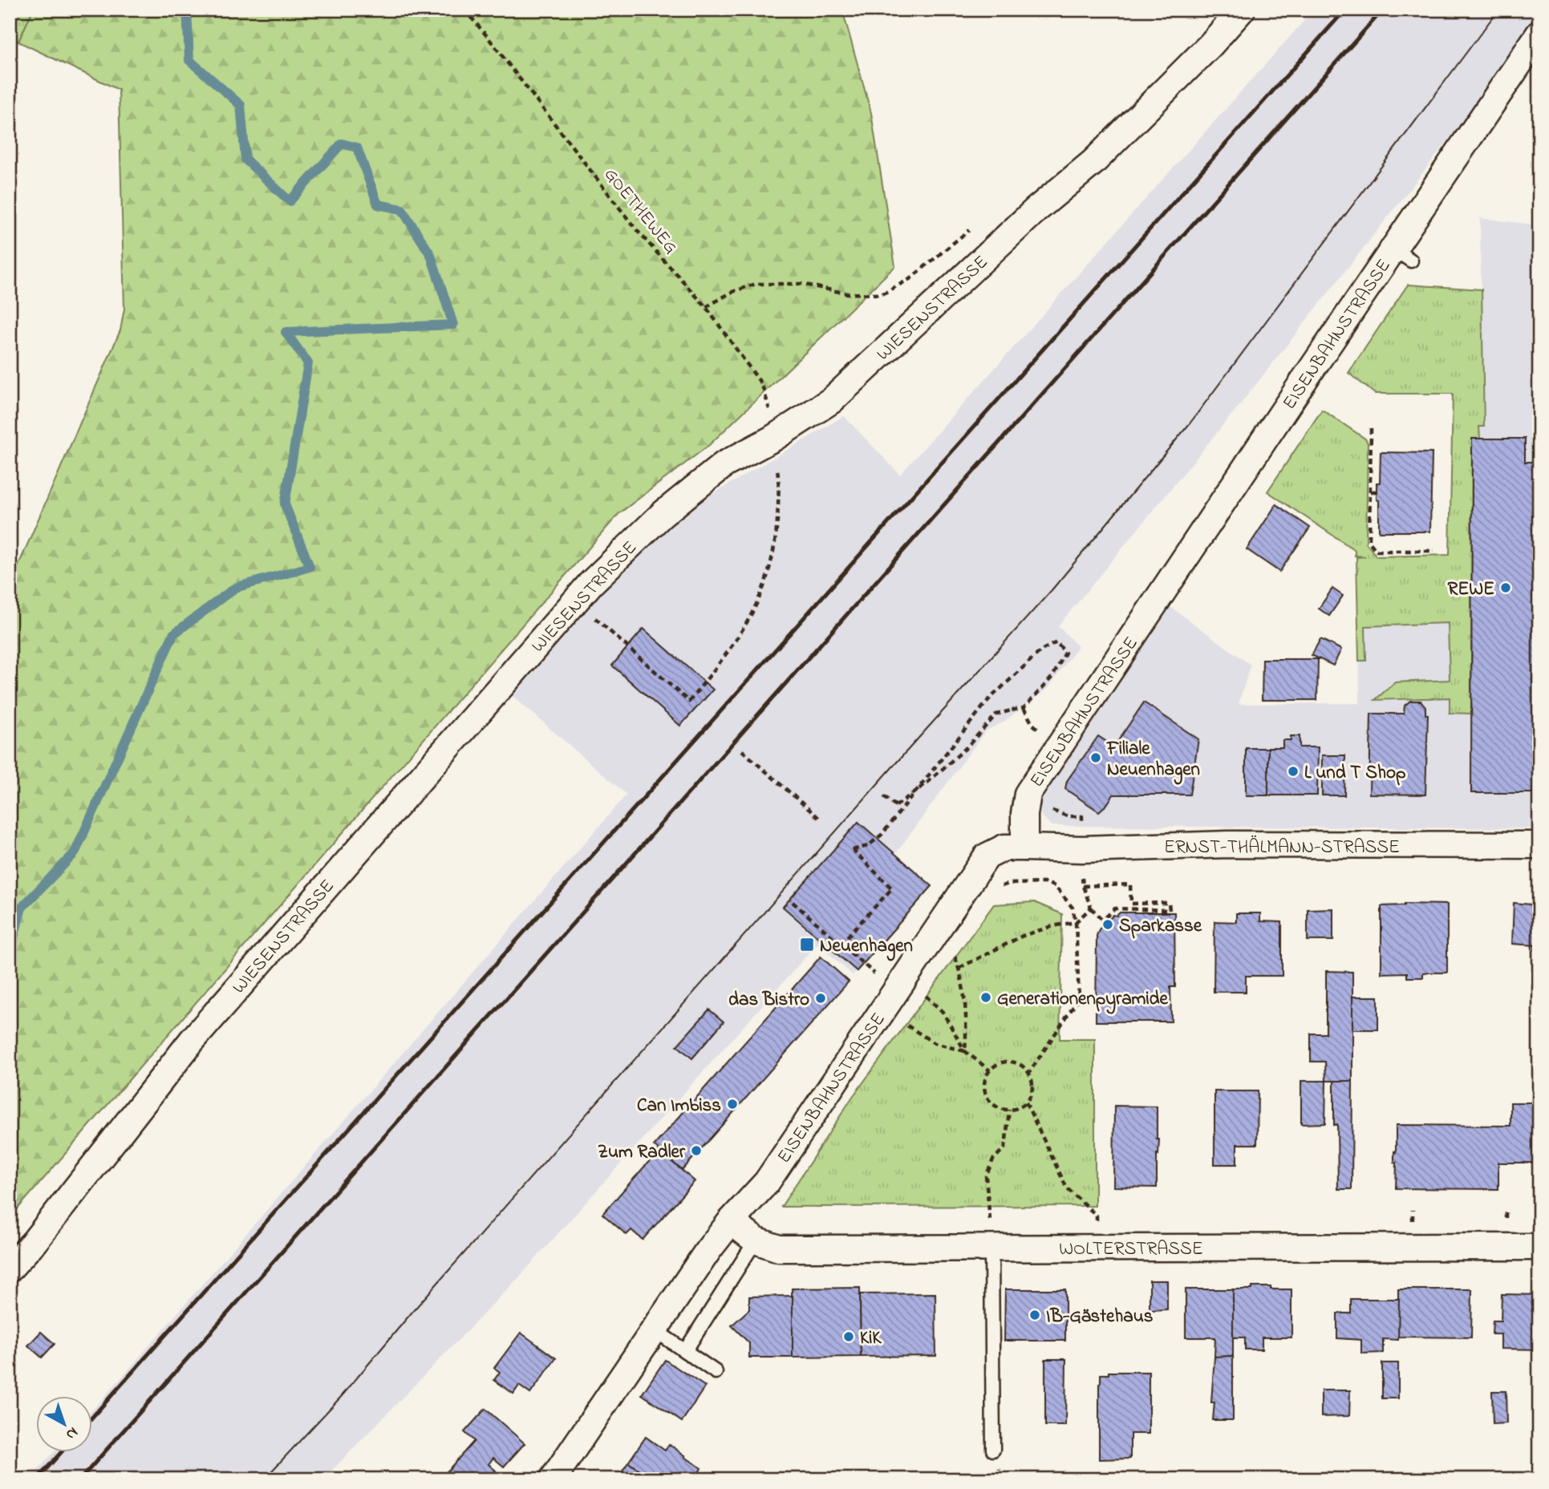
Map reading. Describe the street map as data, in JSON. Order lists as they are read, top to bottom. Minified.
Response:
{"streets":{"street":["WIESENSTRASSE","EISENBAHNSTRASSE","ERNST-THÄLMANN-STRASSE","WOLTERSTRASSE"],"path":["GOETHEWEG"]},"crossings":[["GOETHEWEG","WIESENSTRASSE"],["EISENBAHNSTRASSE","ERNST-THÄLMANN-STRASSE"],["EISENBAHNSTRASSE","WOLTERSTRASSE"]],"places":{"other":["REWE","Filiale Neuenhagen","L und T Shop","Sparkasse","Generationenpyramide","das Bistro","Can Imbiss","Zum Radler","IB-Gästehaus","KiK"],"transit":["Neuenhagen"]},"north":"bottom right"}
